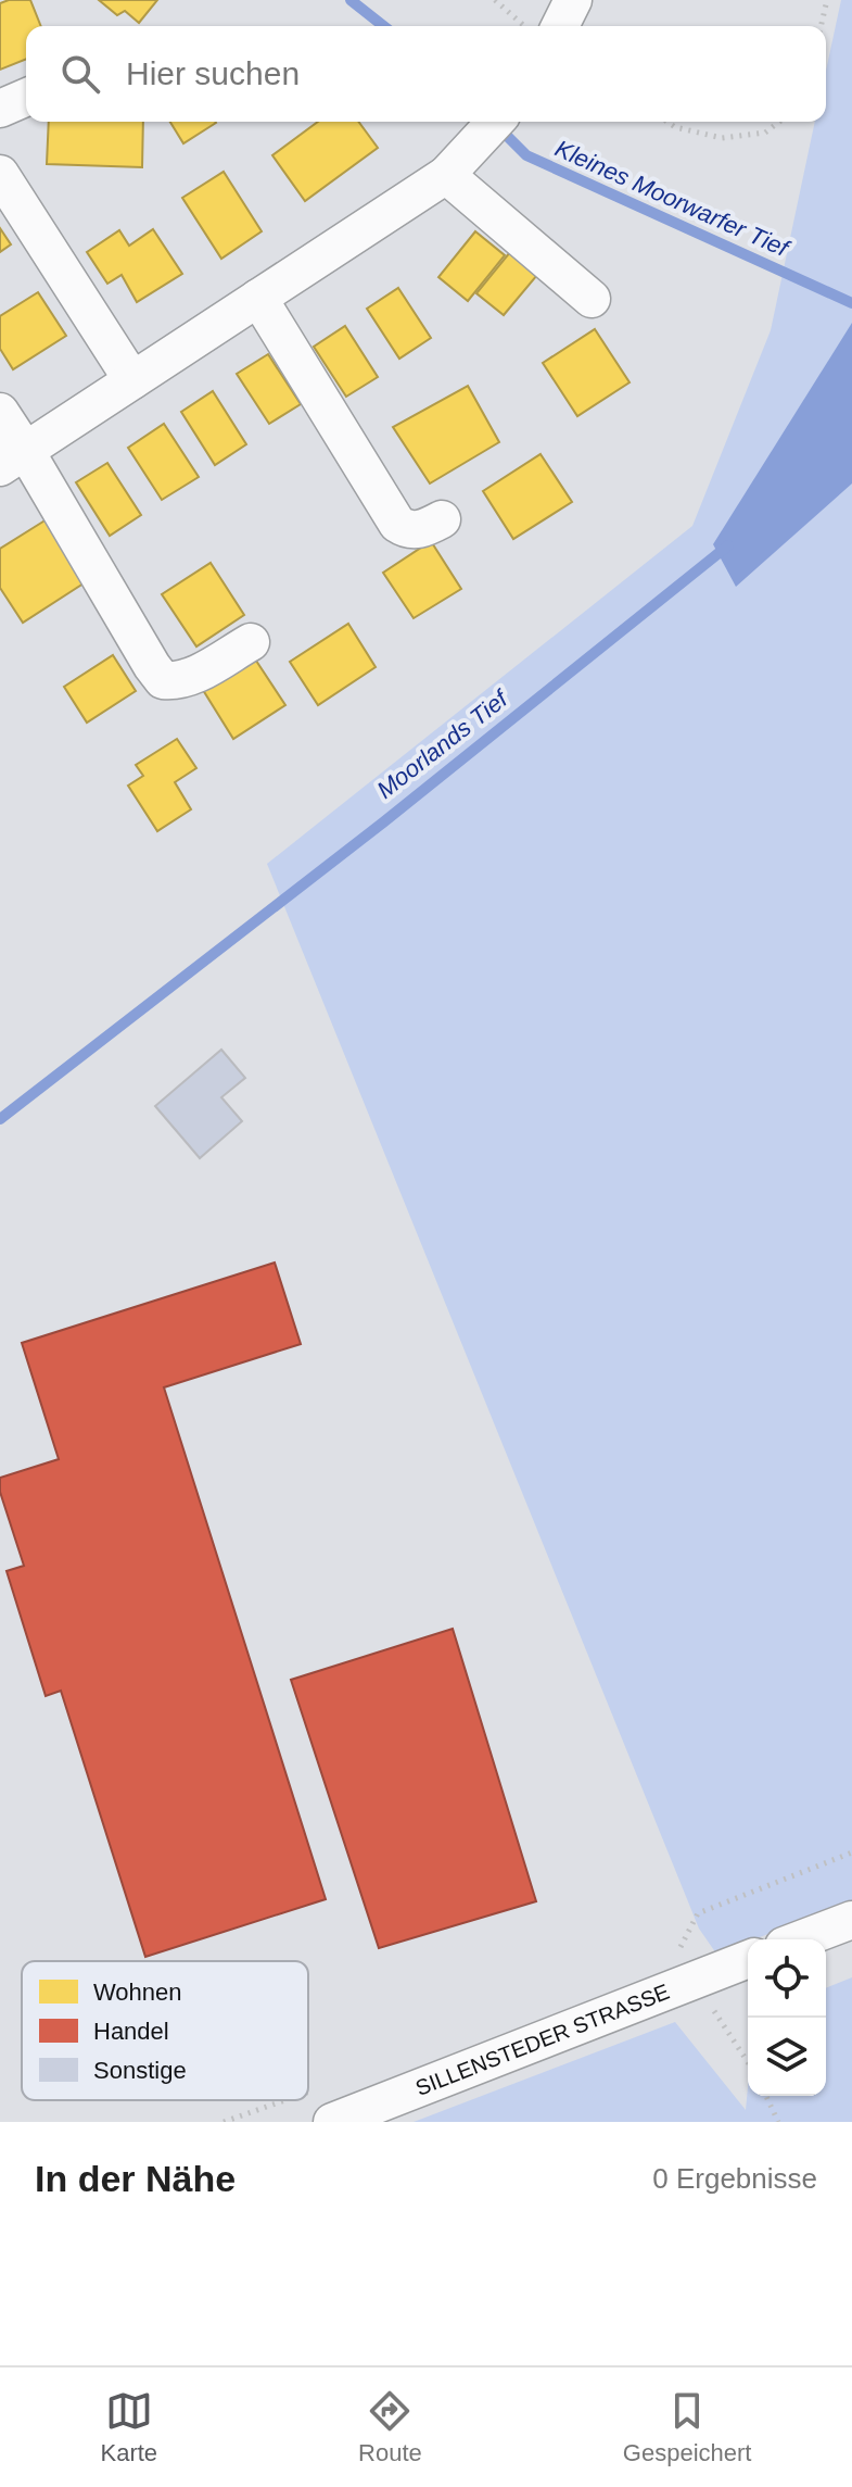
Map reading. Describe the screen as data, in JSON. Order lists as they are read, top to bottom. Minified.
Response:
{"streets":{"street":["SILLENSTEDER STRASSE"]},"water":["Kleines Moorwarfer Tief","Moorlands Tief"],"legend":["Wohnen","Handel","Sonstige"],"page":{"search":"Hier suchen","heading":["In der Nähe","0 Ergebnisse"],"nav":["Karte","Route","Gespeichert"]}}
